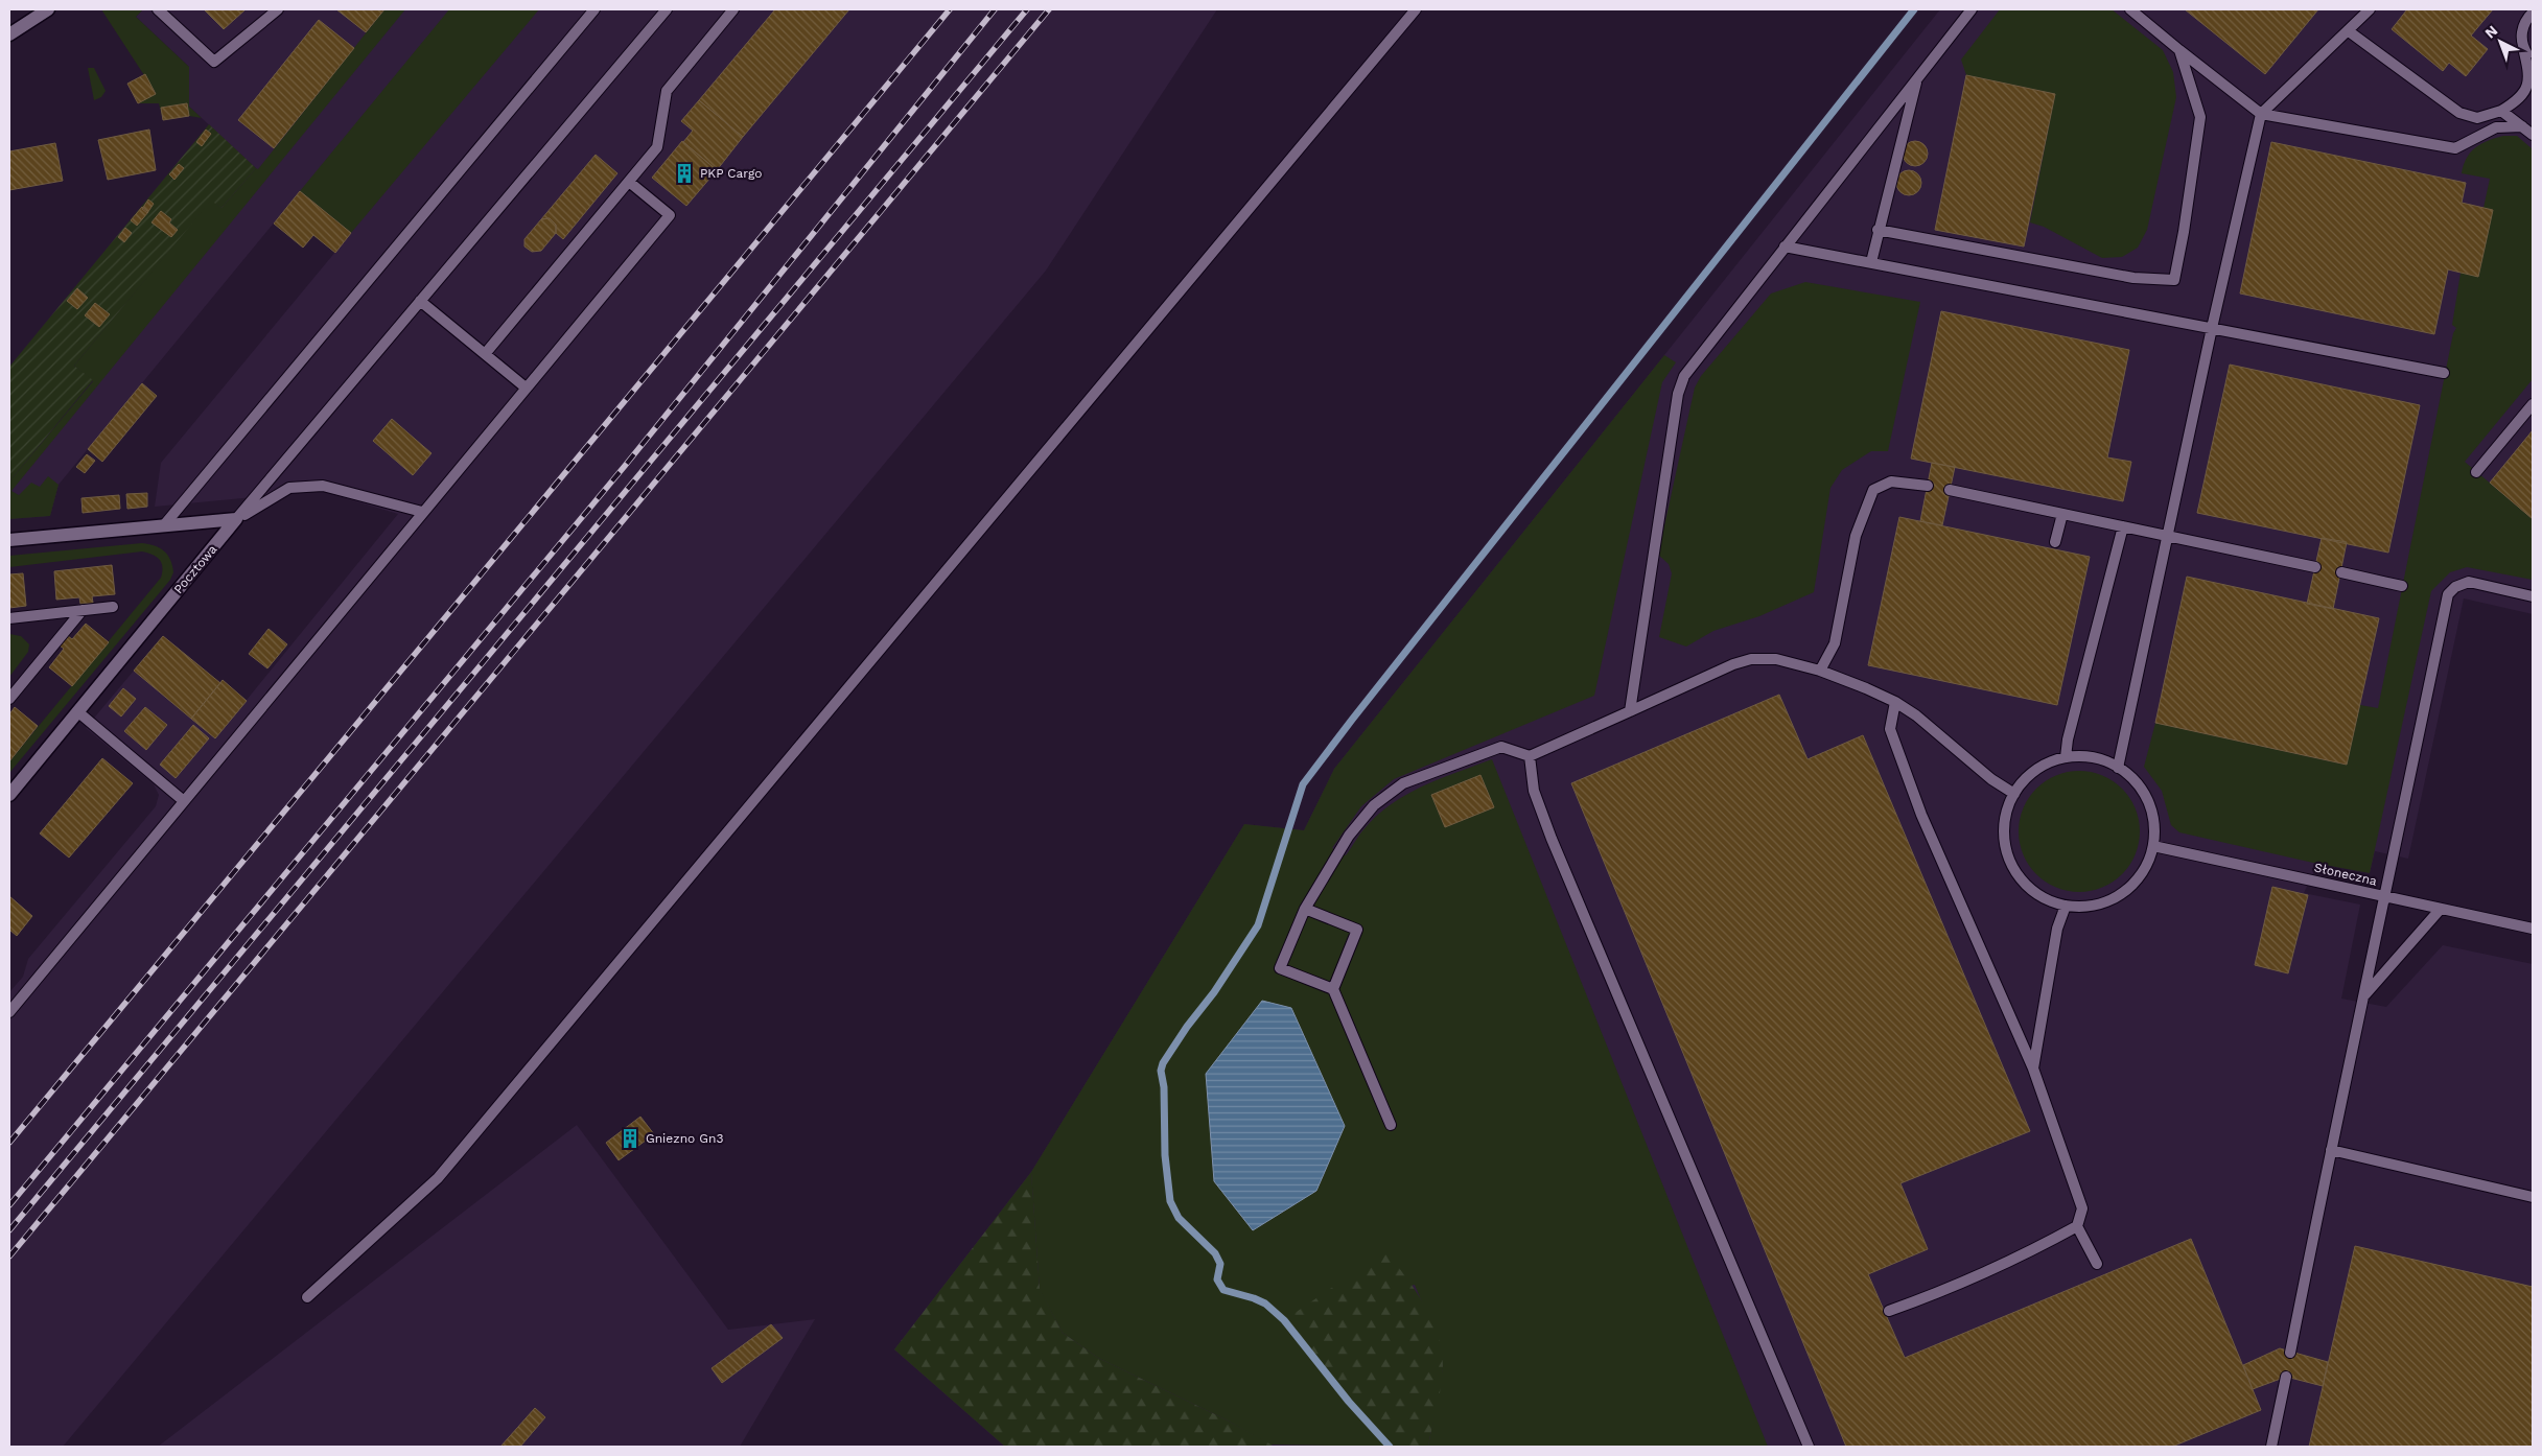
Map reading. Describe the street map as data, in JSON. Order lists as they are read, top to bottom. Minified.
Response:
{"streets":{"street":["Pocztowa"],"lane":["Słoneczna"]},"places":{"building":["PKP Cargo","Gniezno Gn3"]},"north":"top left"}
